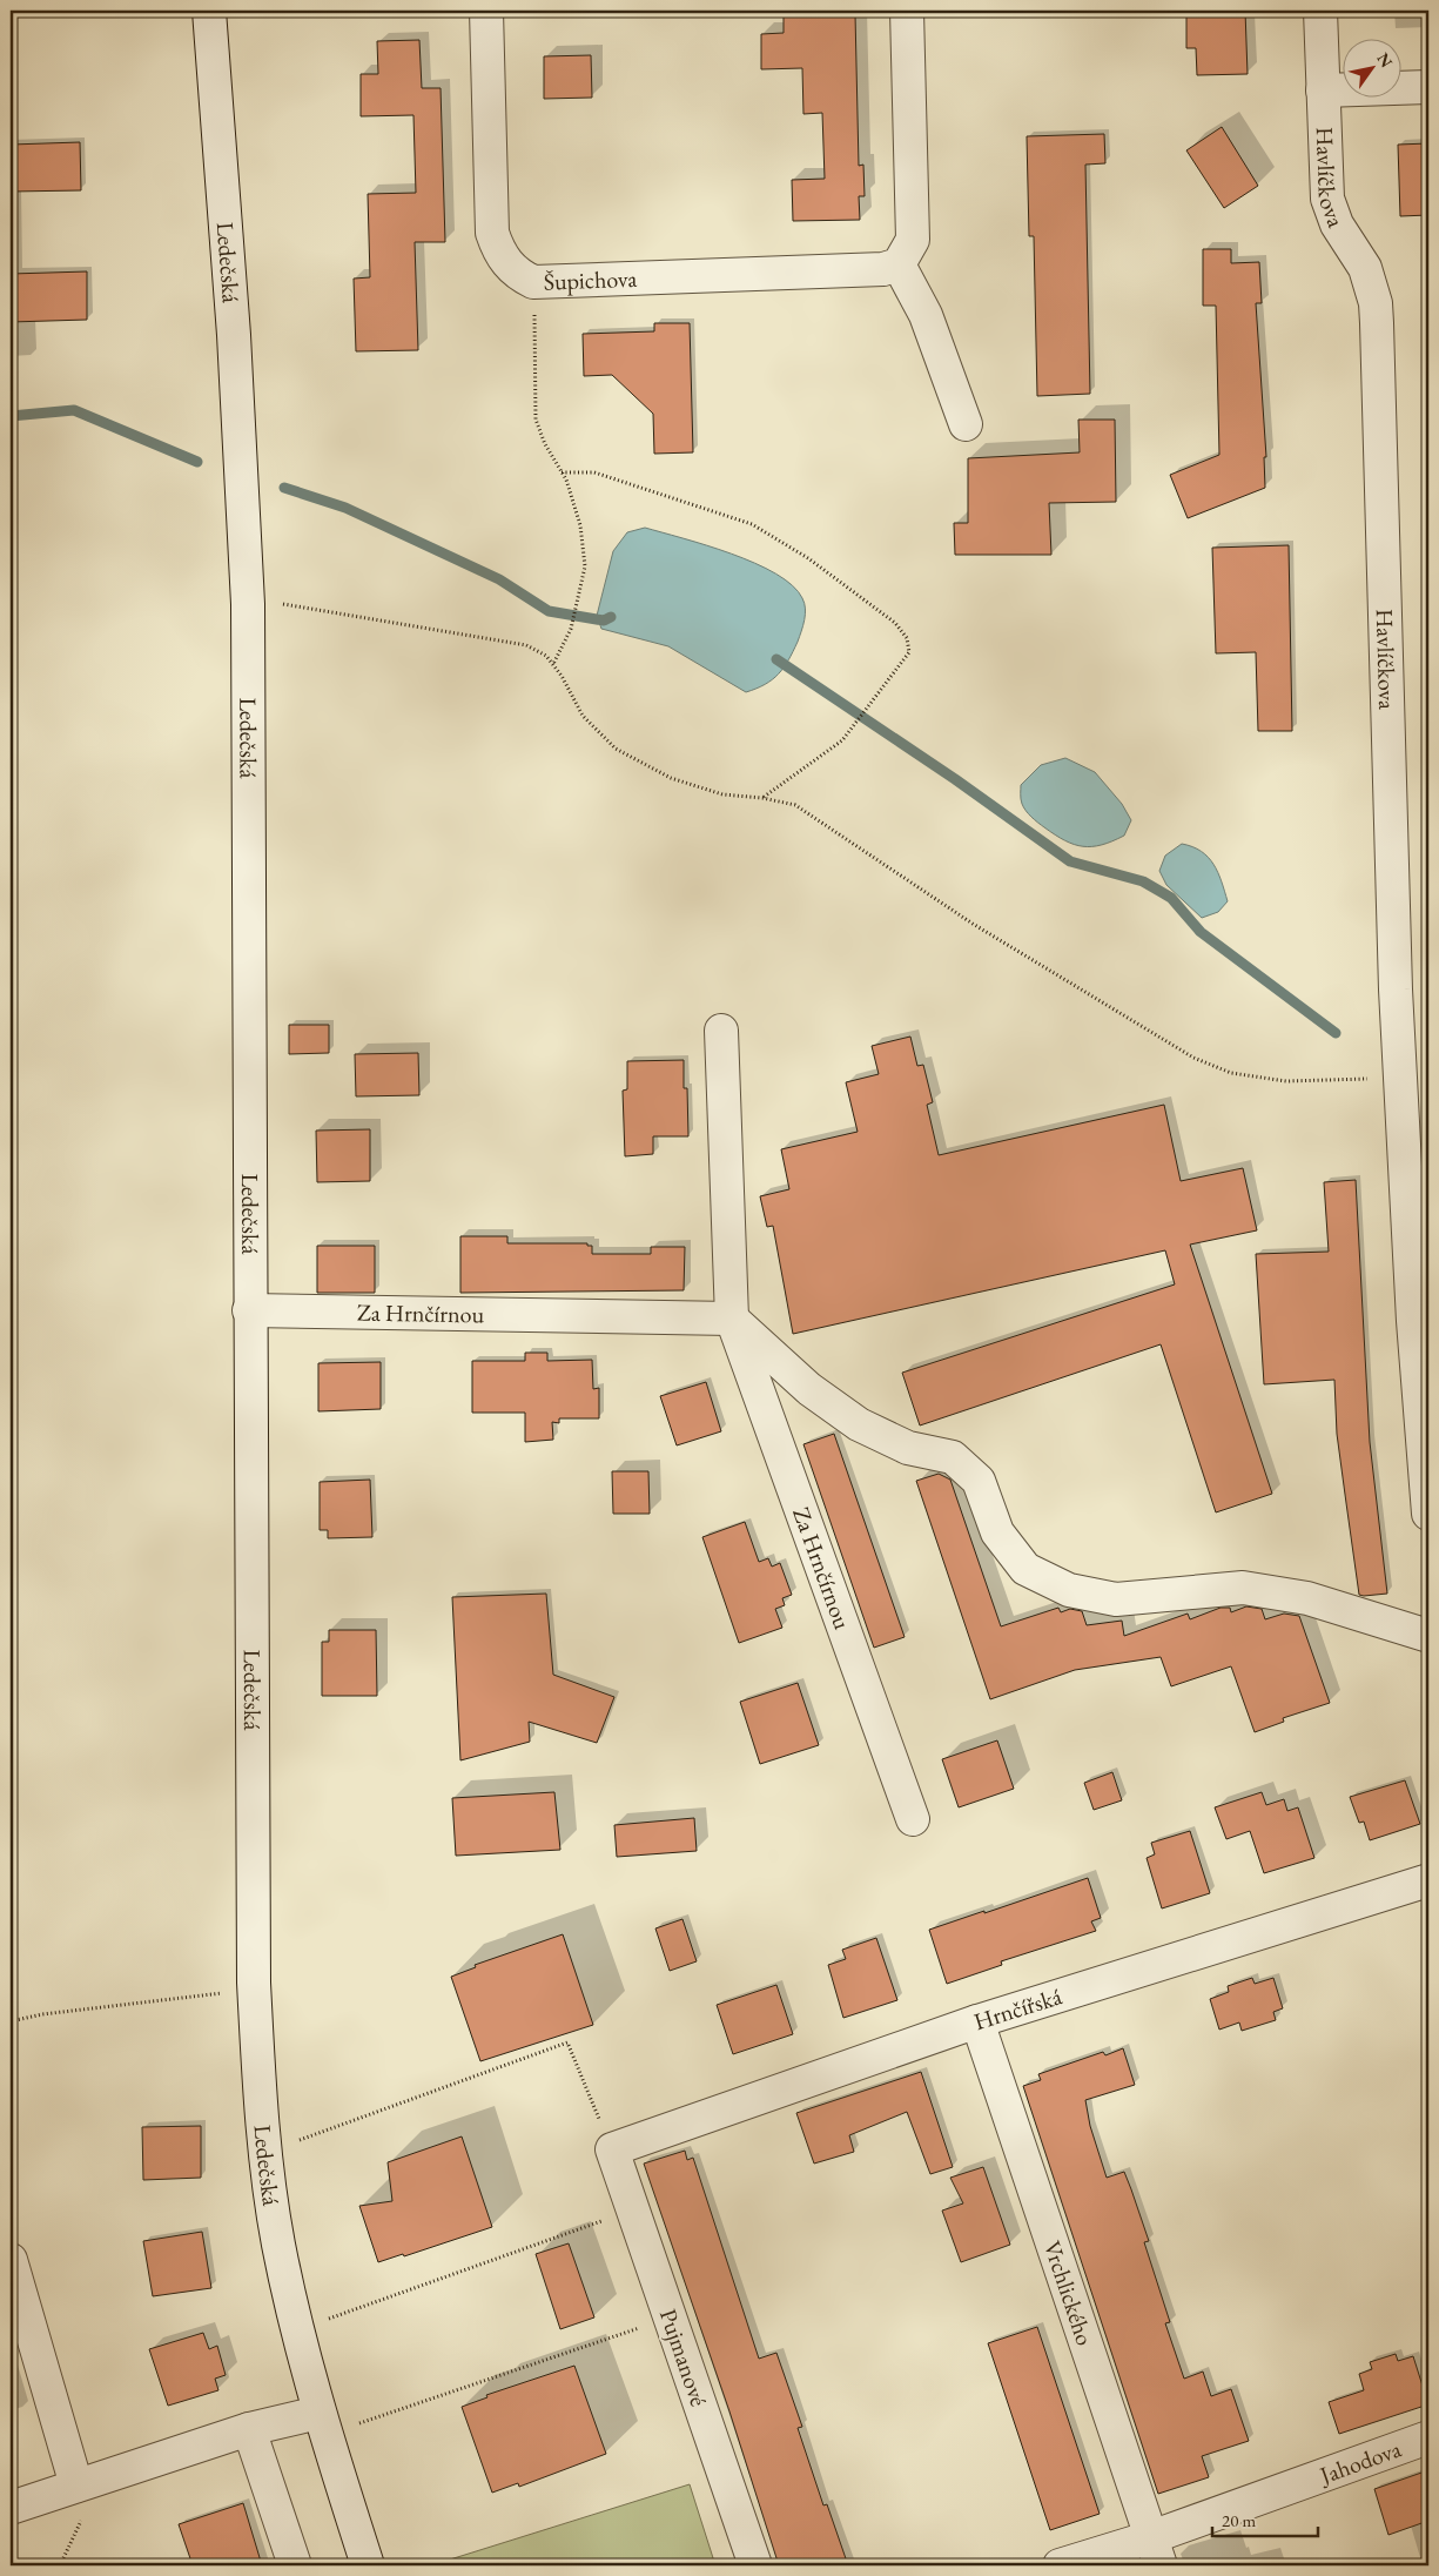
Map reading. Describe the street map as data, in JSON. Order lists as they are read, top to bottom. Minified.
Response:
{"streets":{"street":["Havlíčkova","Ledečská","Šupichova","Za Hrnčírnou","Hrnčířská","Vrchlického","Pujmanové","Jahodova"]},"crossings":[["Ledečská","Za Hrnčírnou"],["Hrnčířská","Vrchlického"],["Hrnčířská","Pujmanové"],["Vrchlického","Jahodova"]],"scale_bar":"20 m","north":"top right"}
